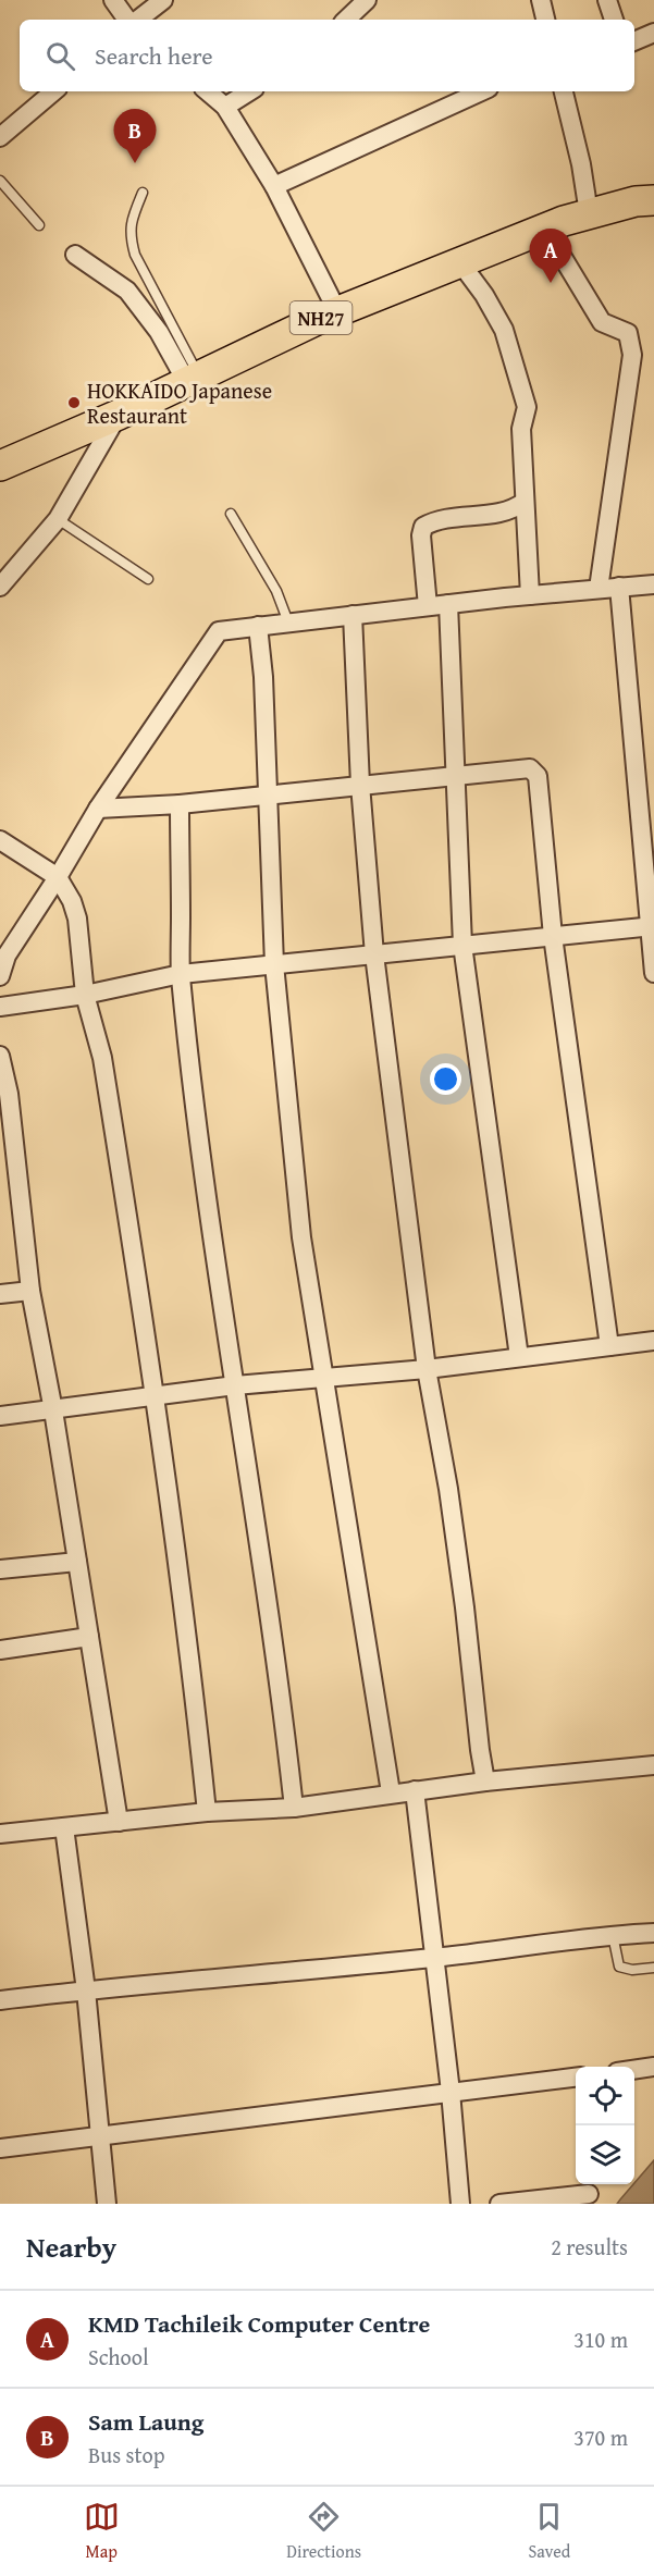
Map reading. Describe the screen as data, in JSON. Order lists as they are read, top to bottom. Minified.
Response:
{"streets":{"main road":["NH27"]},"places":["HOKKAIDO Japanese Restaurant"],"page":{"search":"Search here","pins":["B","A"],"heading":["Nearby","2 results"],"list":[{"mark":"A","name":"KMD Tachileik Computer Centre","note":"School","value":"310 m"},{"mark":"B","name":"Sam Laung","note":"Bus stop","value":"370 m"}],"nav":["Map","Directions","Saved"]}}
